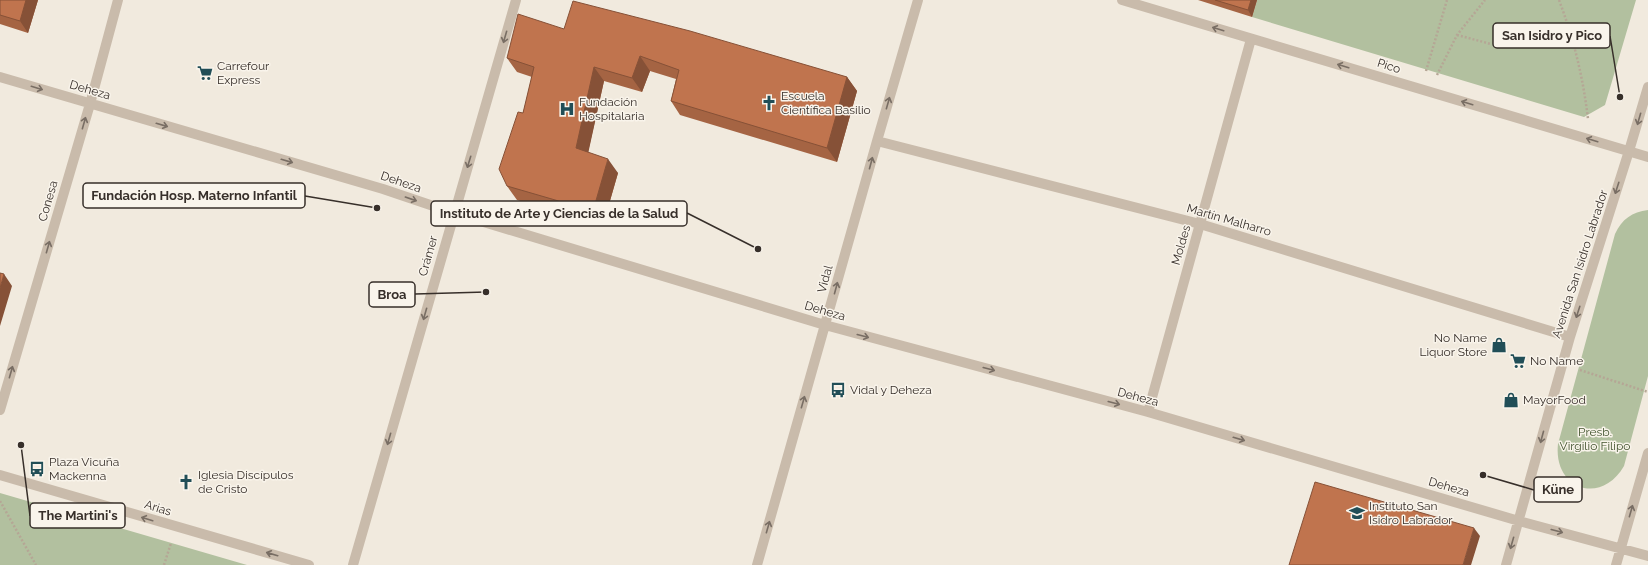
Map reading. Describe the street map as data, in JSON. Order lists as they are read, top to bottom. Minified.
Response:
{"streets":{"street":["Pico","Deheza","Conesa","Martín Malharro","Moldes","Crámer","Avenida San Isidro Labrador","Vidal","Arias"]},"crossings":[["Pico","Moldes"],["Pico","Avenida San Isidro Labrador"],["Deheza","Conesa"],["Deheza","Moldes"],["Deheza","Crámer"],["Deheza","Avenida San Isidro Labrador"],["Deheza","Vidal"],["Martín Malharro","Moldes"],["Martín Malharro","Avenida San Isidro Labrador"],["Martín Malharro","Vidal"]],"one_way":["Pico","Deheza","Conesa","Crámer","Avenida San Isidro Labrador","Vidal","Arias"],"parks":["Presb. Virgilio Filipo"],"places":{"supermarket":["Carrefour Express","No Name"],"other":["San Isidro y Pico","Fundación Hosp. Materno Infantil","Instituto de Arte y Ciencias de la Salud","Broa","The Martini's","Küne"],"church":["Escuela Científica Basilio","Iglesia Discípulos de Cristo"],"hospital":["Fundación Hospitalaria"],"shop":["No Name Liquor Store","MayorFood"],"bus stop":["Vidal y Deheza","Plaza Vicuña Mackenna"],"school or university":["Instituto San Isidro Labrador"]}}
